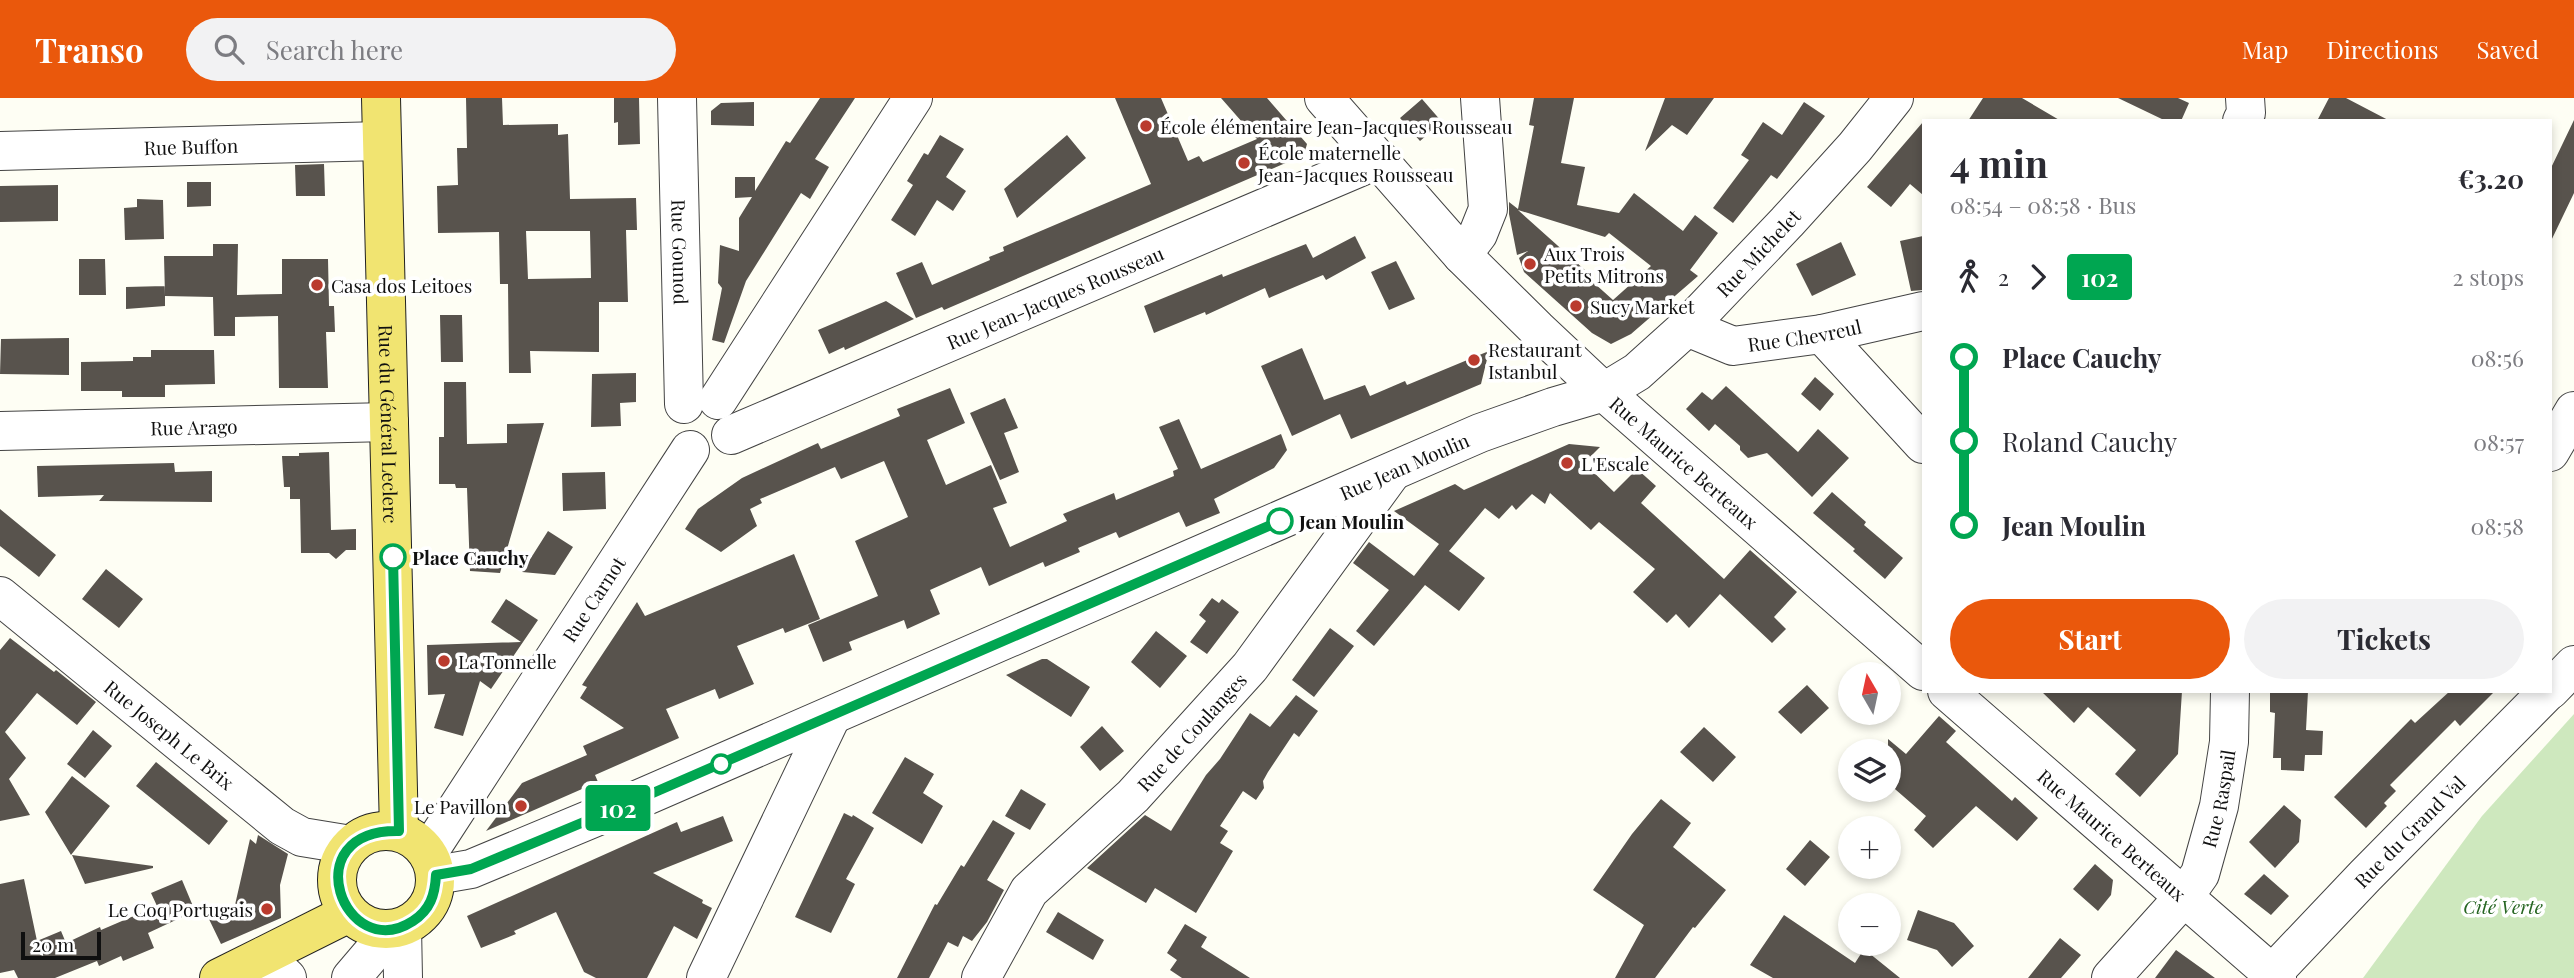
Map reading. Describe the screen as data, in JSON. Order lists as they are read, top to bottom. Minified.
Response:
{"streets":{"main road":["Rue du Général Leclerc"],"street":["Rue Buffon","Rue Gounod","Rue Michelet","Rue Jean-Jacques Rousseau","Rue Chevreul","Rue Arago","Rue Maurice Berteaux","Rue Jean Moulin","Rue Carnot","Rue de Coulanges","Rue Joseph Le Brix","Rue Raspail","Rue du Grand Val"]},"crossings":[["Rue Buffon","Rue du Général Leclerc"],["Rue Gounod","Rue Jean-Jacques Rousseau"],["Rue Gounod","Rue Carnot"],["Rue Michelet","Rue Chevreul"],["Rue Michelet","Rue Maurice Berteaux"],["Rue Michelet","Rue Jean Moulin"],["Rue Jean-Jacques Rousseau","Rue Maurice Berteaux"],["Rue Jean-Jacques Rousseau","Rue Carnot"],["Rue du Général Leclerc","Rue Arago"],["Rue du Général Leclerc","Rue Jean Moulin"],["Rue du Général Leclerc","Rue Carnot"],["Rue du Général Leclerc","Rue Joseph Le Brix"],["Rue Maurice Berteaux","Rue Jean Moulin"],["Rue Maurice Berteaux","Rue Raspail"],["Rue Maurice Berteaux","Rue du Grand Val"],["Rue Jean Moulin","Rue Carnot"],["Rue Jean Moulin","Rue de Coulanges"],["Rue Jean Moulin","Rue Joseph Le Brix"],["Rue Carnot","Rue Joseph Le Brix"]],"parks":["Cité Verte"],"places":["École élémentaire Jean-Jacques Rousseau","École maternelle Jean-Jacques Rousseau","Aux Trois Petits Mitrons","Casa dos Leitoes","Sucy Market","Restaurant Istanbul","L'Escale","Jean Moulin","Place Cauchy","La Tonnelle","Le Pavillon","Le Coq Portugais"],"lines":["bus line 102"],"scale_bar":"20 m","north":"top","page":{"header":"Transo","search":"Search here","nav":["Map","Directions","Saved"],"on_map":"102","heading":["4 min","08:54 – 08:58 · Bus","€3.20"],"legs":["2","102","2 stops"],"list":[{"name":"Place Cauchy","value":"08:56"},{"name":"Roland Cauchy","value":"08:57"},{"name":"Jean Moulin","value":"08:58"}],"buttons":["Start","Tickets"],"map_buttons":["+","−"],"scale":"20 m"}}
